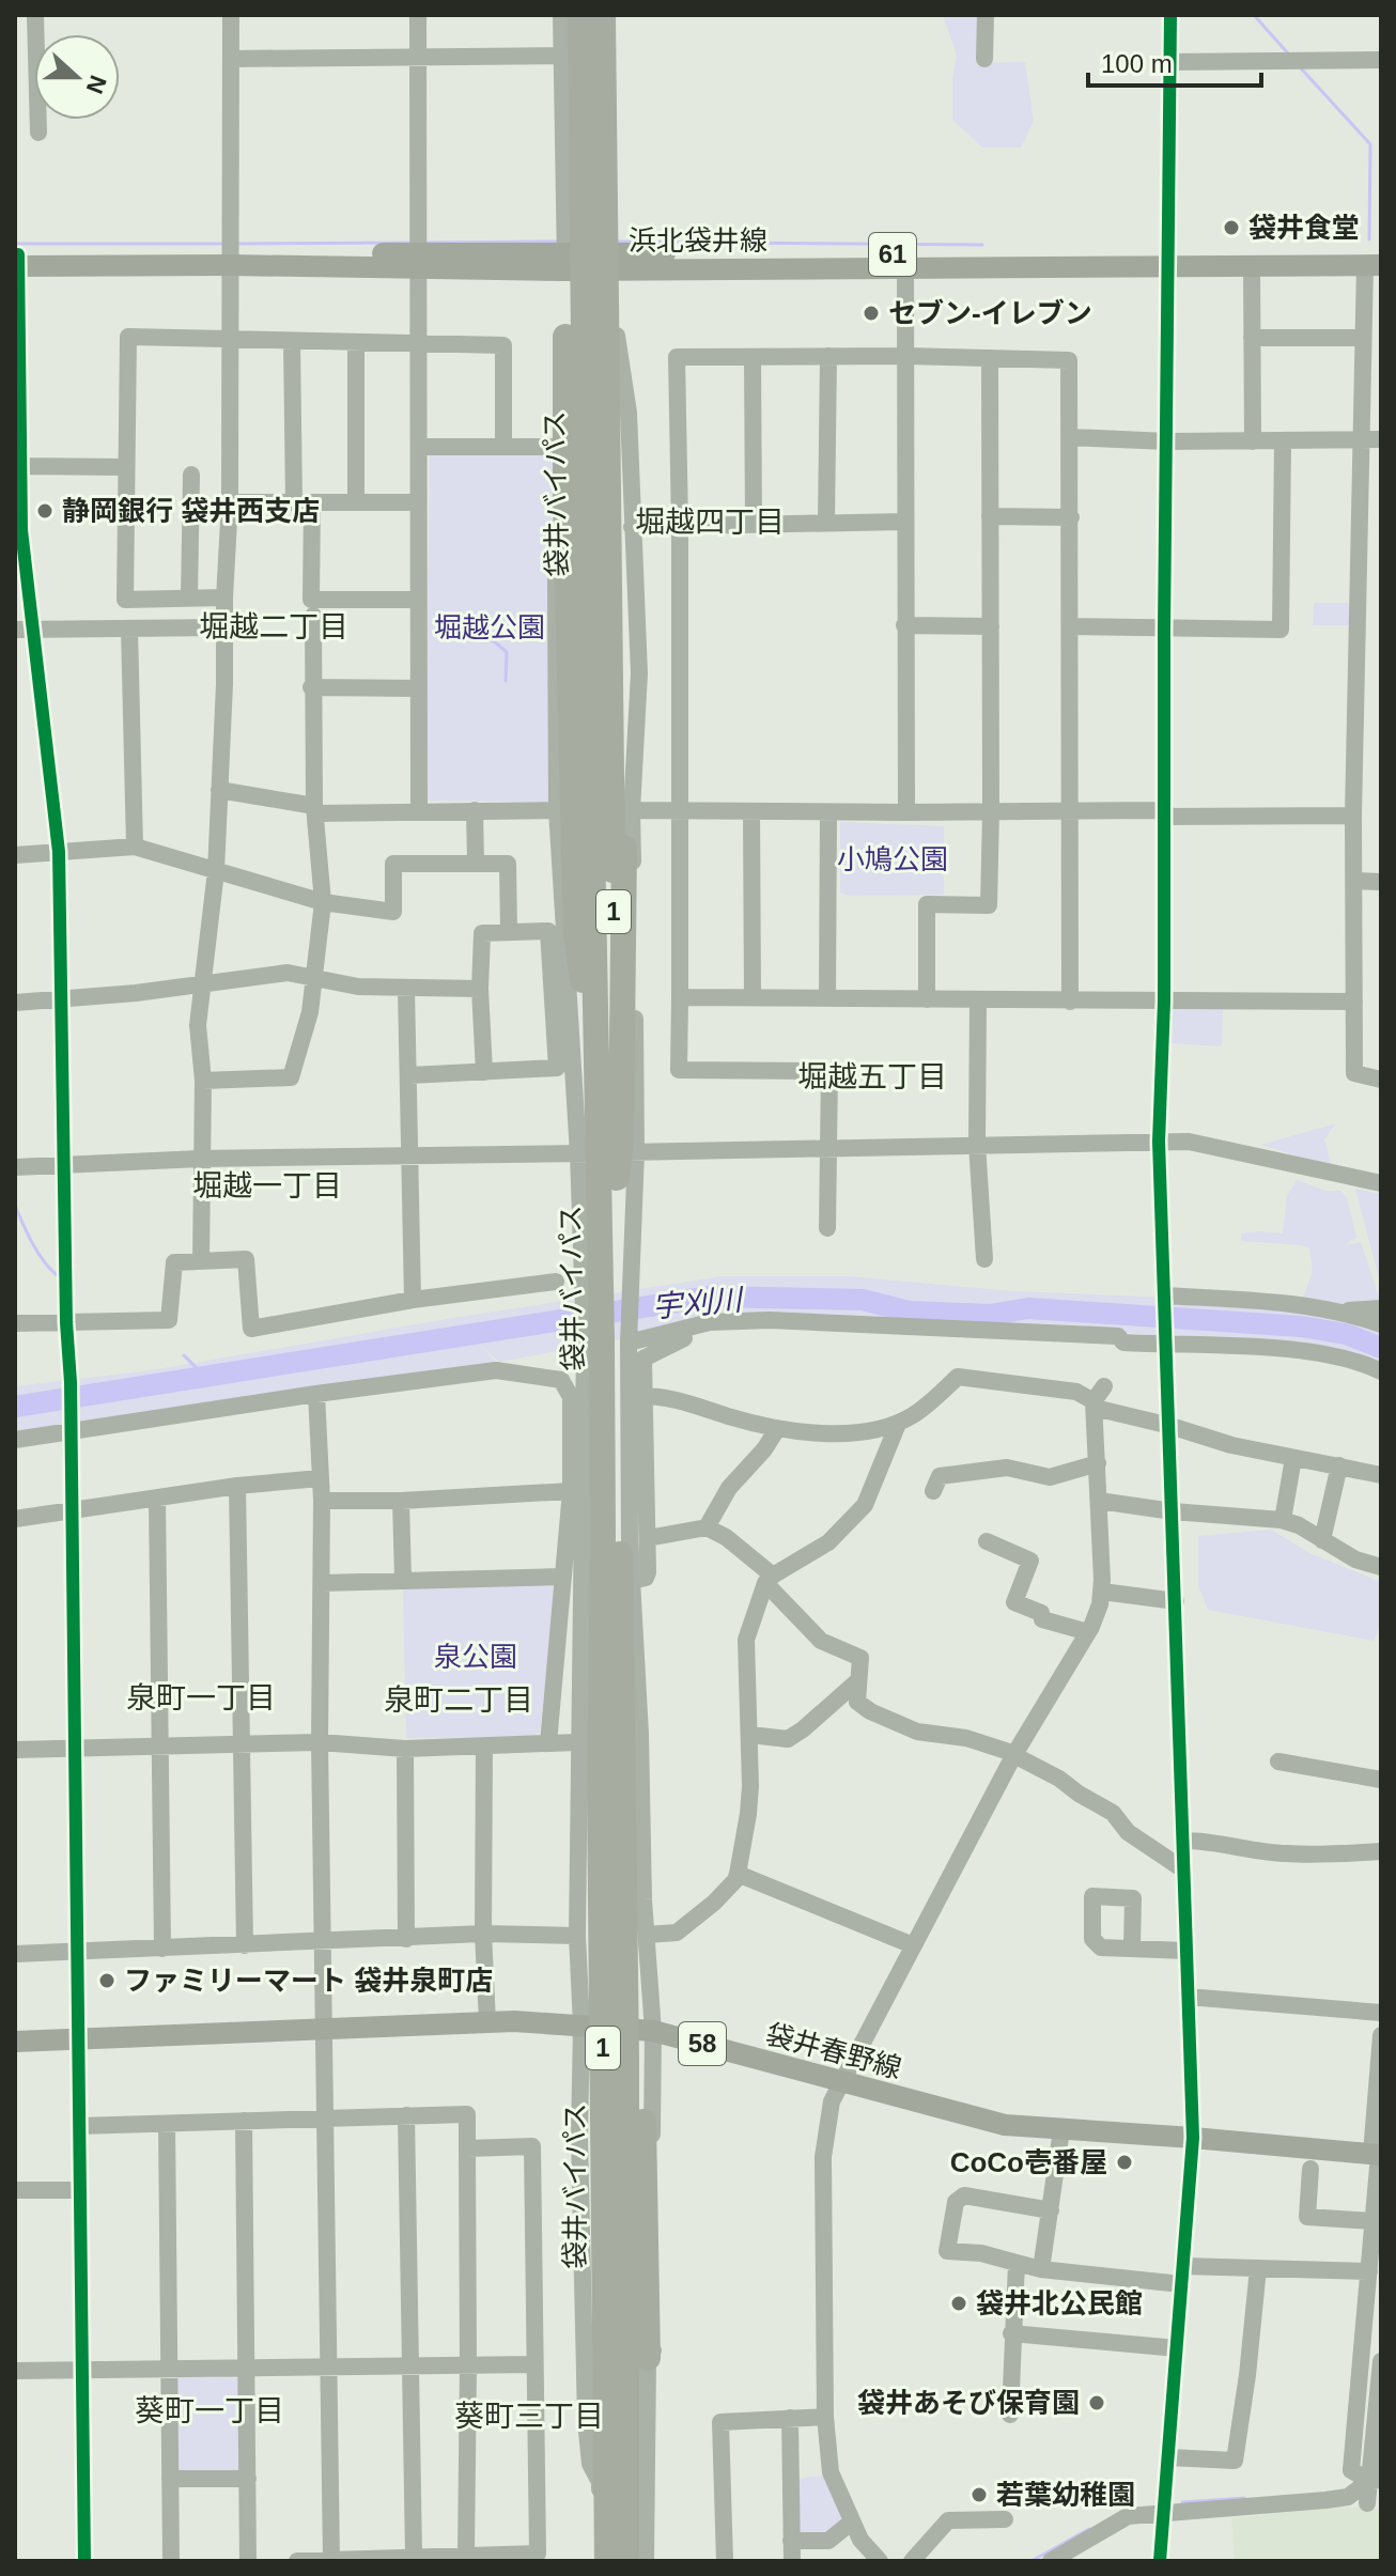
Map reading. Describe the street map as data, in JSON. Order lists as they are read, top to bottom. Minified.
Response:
{"streets":{"highway":["袋井バイパス","1"],"main road":["浜北袋井線","61","58","袋井春野線"]},"districts":["堀越四丁目","堀越二丁目","堀越五丁目","堀越一丁目","泉町一丁目","泉町二丁目","葵町一丁目","葵町三丁目"],"water":["宇刈川"],"parks":["堀越公園","小鳩公園","泉公園"],"places":["袋井食堂","セブン-イレブン","静岡銀行 袋井西支店","ファミリーマート 袋井泉町店","CoCo壱番屋","袋井北公民館","袋井あそび保育園","若葉幼稚園"],"scale_bar":"100 m","north":"right"}
